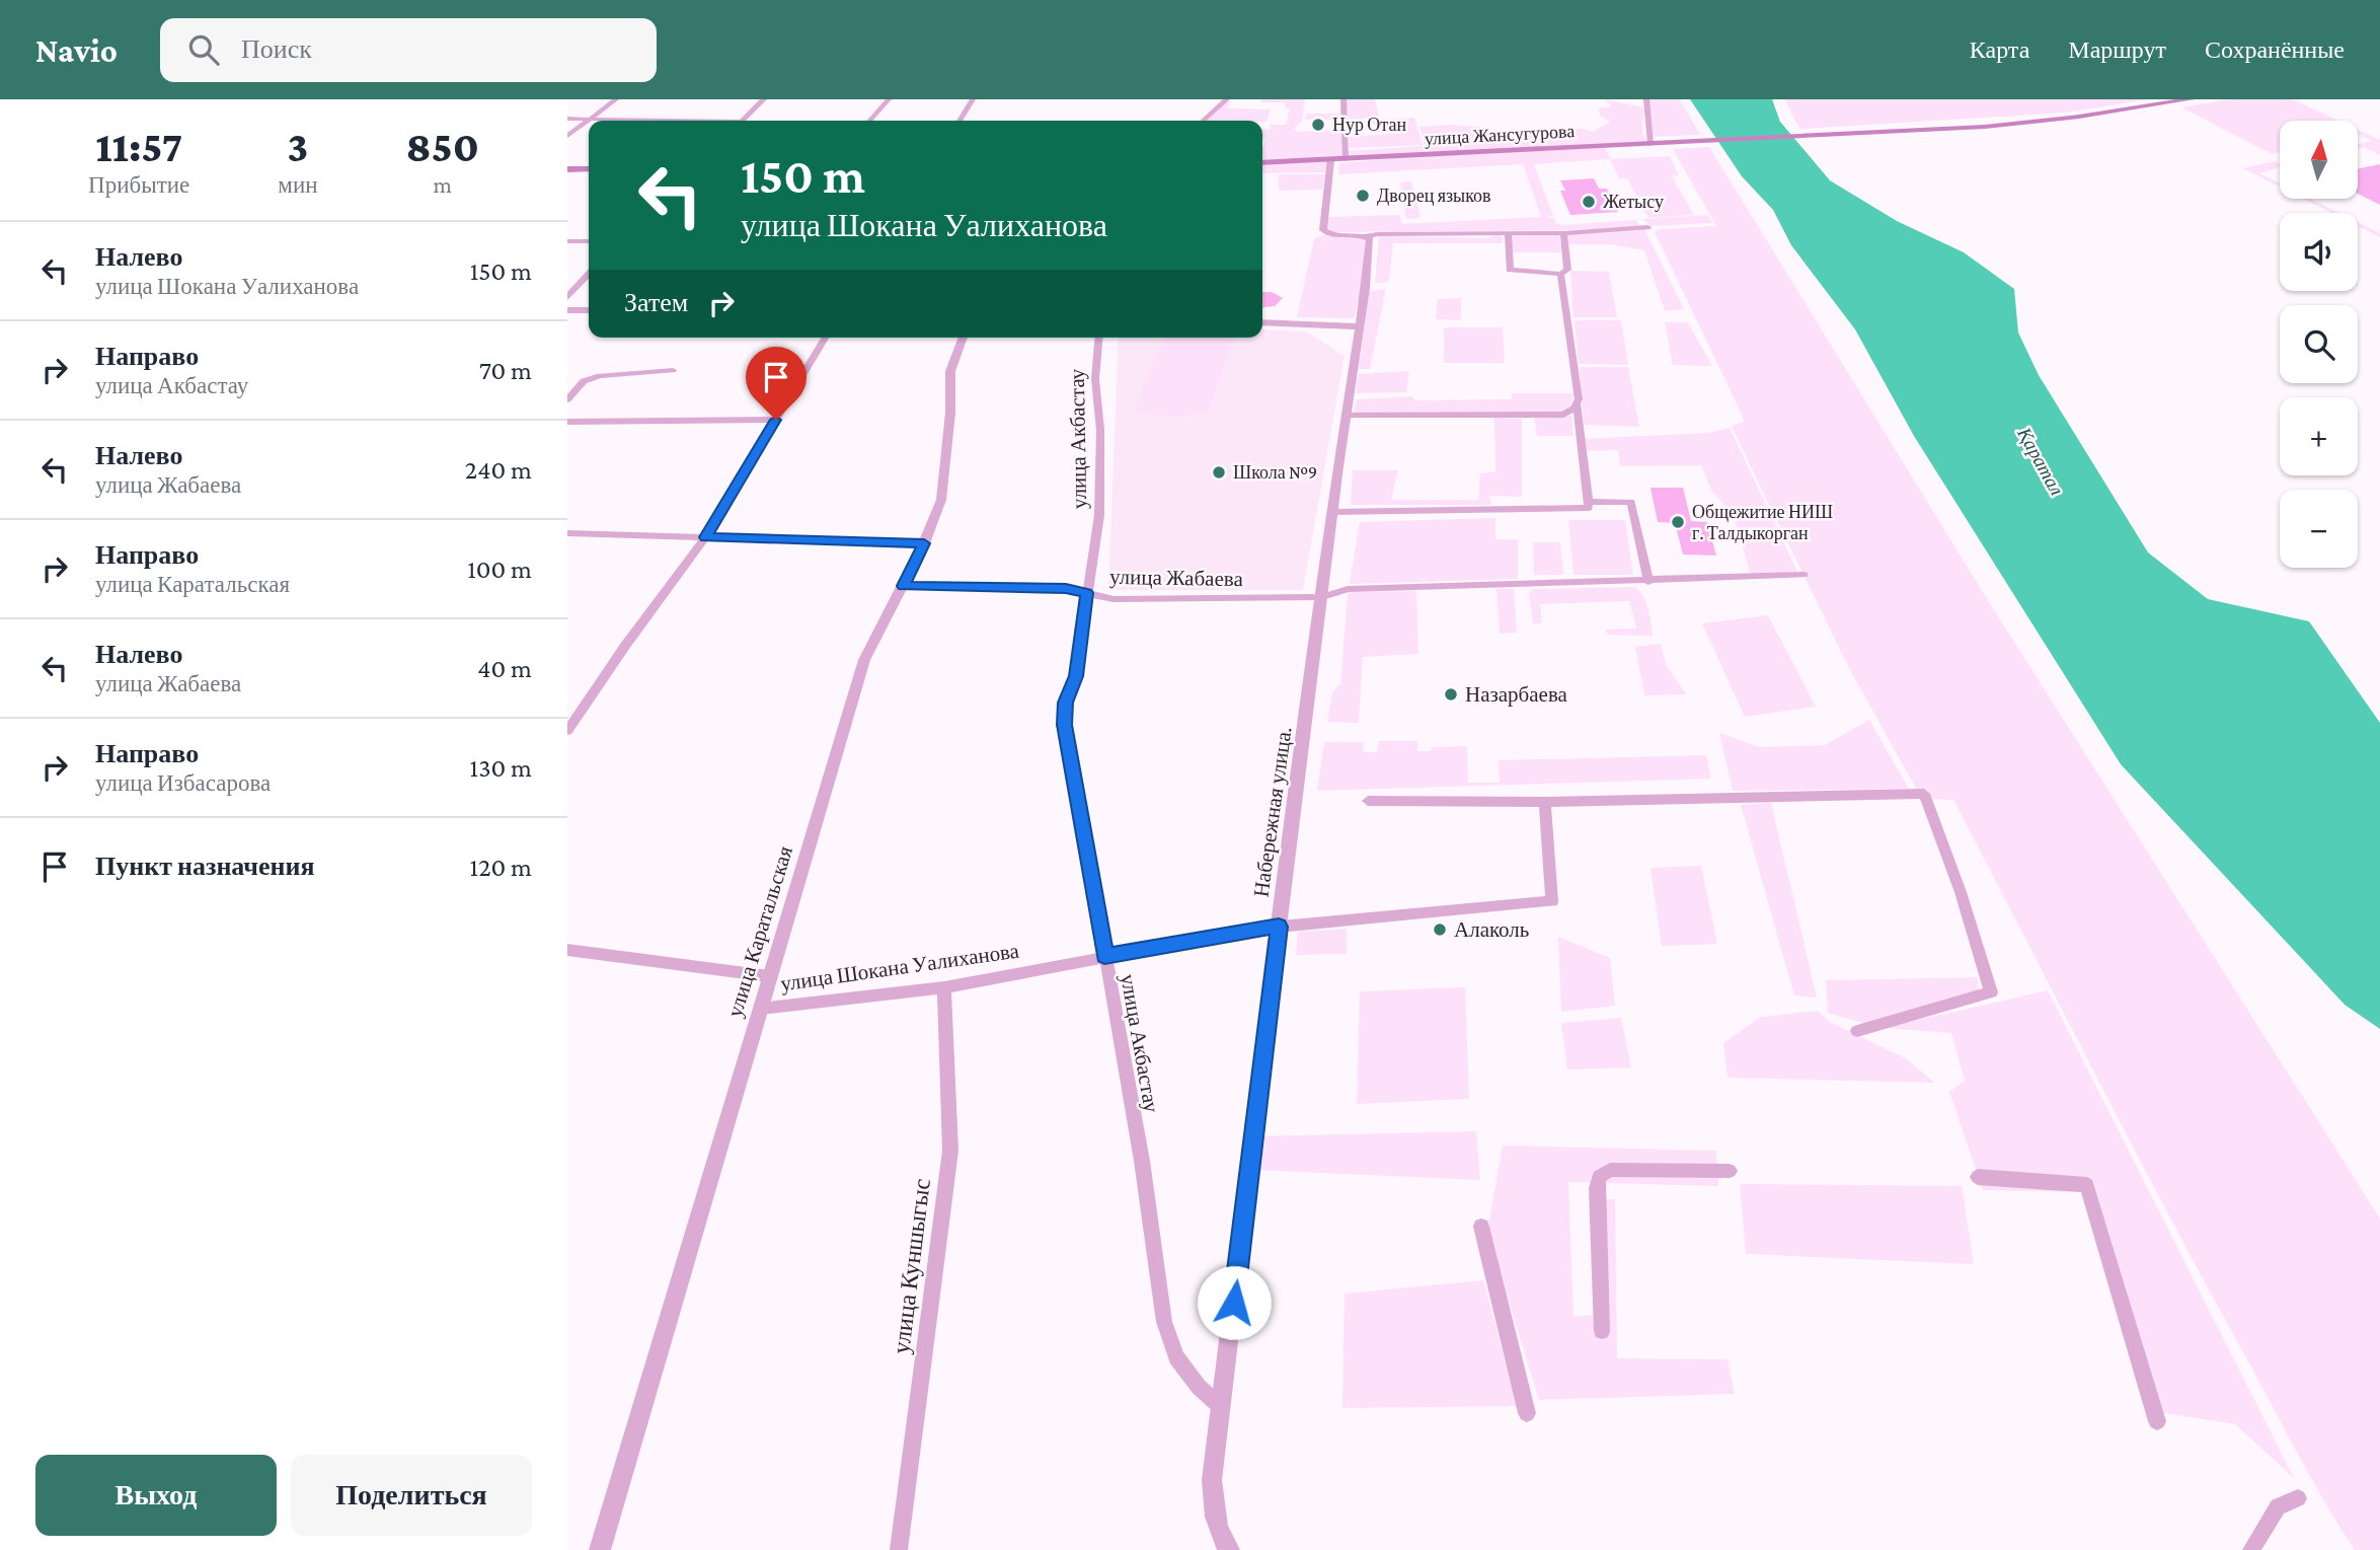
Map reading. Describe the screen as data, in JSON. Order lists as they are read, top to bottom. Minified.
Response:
{"streets":{"main road":["улица Жансугурова"],"street":["улица Акбастау","улица Жабаева","Набережная улица.","улица Каратальская","улица Шокана Уалиханова","улица Куншыгыс"]},"crossings":[["улица Акбастау","улица Жабаева"],["улица Акбастау","Набережная улица."],["улица Акбастау","улица Шокана Уалиханова"],["улица Жабаева","Набережная улица."],["улица Жабаева","улица Каратальская"],["Набережная улица.","улица Шокана Уалиханова"],["улица Каратальская","улица Шокана Уалиханова"],["улица Шокана Уалиханова","улица Куншыгыс"]],"water":["Қаратал"],"places":["Нур Отан","Дворец языков","Жетысу","Школа №9","Общежитие НИШ г. Талдыкорган","Назарбаева","Алаколь"],"north":"top","page":{"header":"Navio","search":"Поиск","nav":["Карта","Маршрут","Сохранённые"],"eta":["11:57","Прибытие","3","мин","850","m"],"map_buttons":["+","−"],"turn":["150 m","улица Шокана Уалиханова"],"list":[{"name":"Налево","note":"улица Шокана Уалиханова","value":"150 m"},{"name":"Направо","note":"улица Акбастау","value":"70 m"},{"name":"Налево","note":"улица Жабаева","value":"240 m"},{"name":"Направо","note":"улица Каратальская","value":"100 m"},{"name":"Налево","note":"улица Жабаева","value":"40 m"},{"name":"Направо","note":"улица Избасарова","value":"130 m"},{"name":"Пункт назначения","value":"120 m"}],"then":"Затем","buttons":["Выход","Поделиться"]}}
